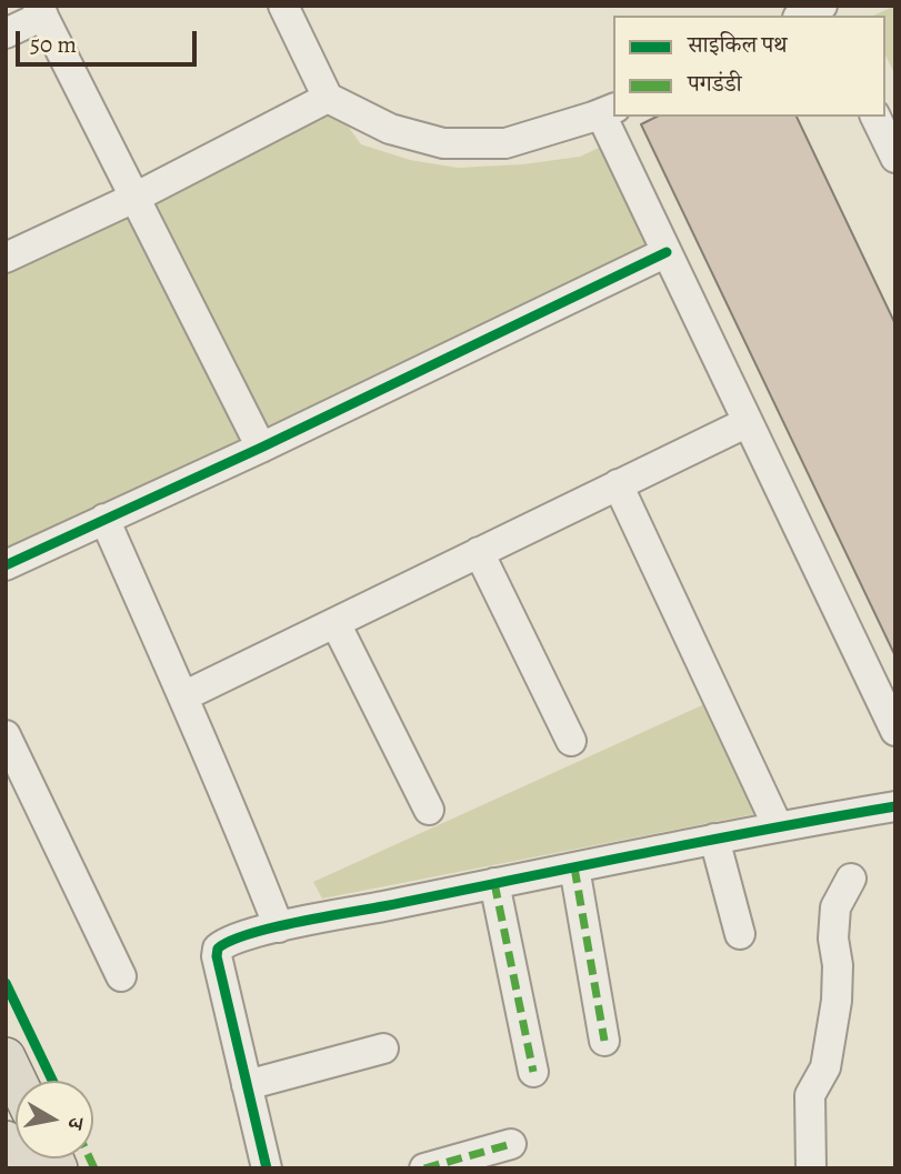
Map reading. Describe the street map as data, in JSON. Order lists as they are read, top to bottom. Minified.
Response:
{"legend":["साइकिल पथ","पगडंडी"],"scale_bar":"50 m","north":"right"}
